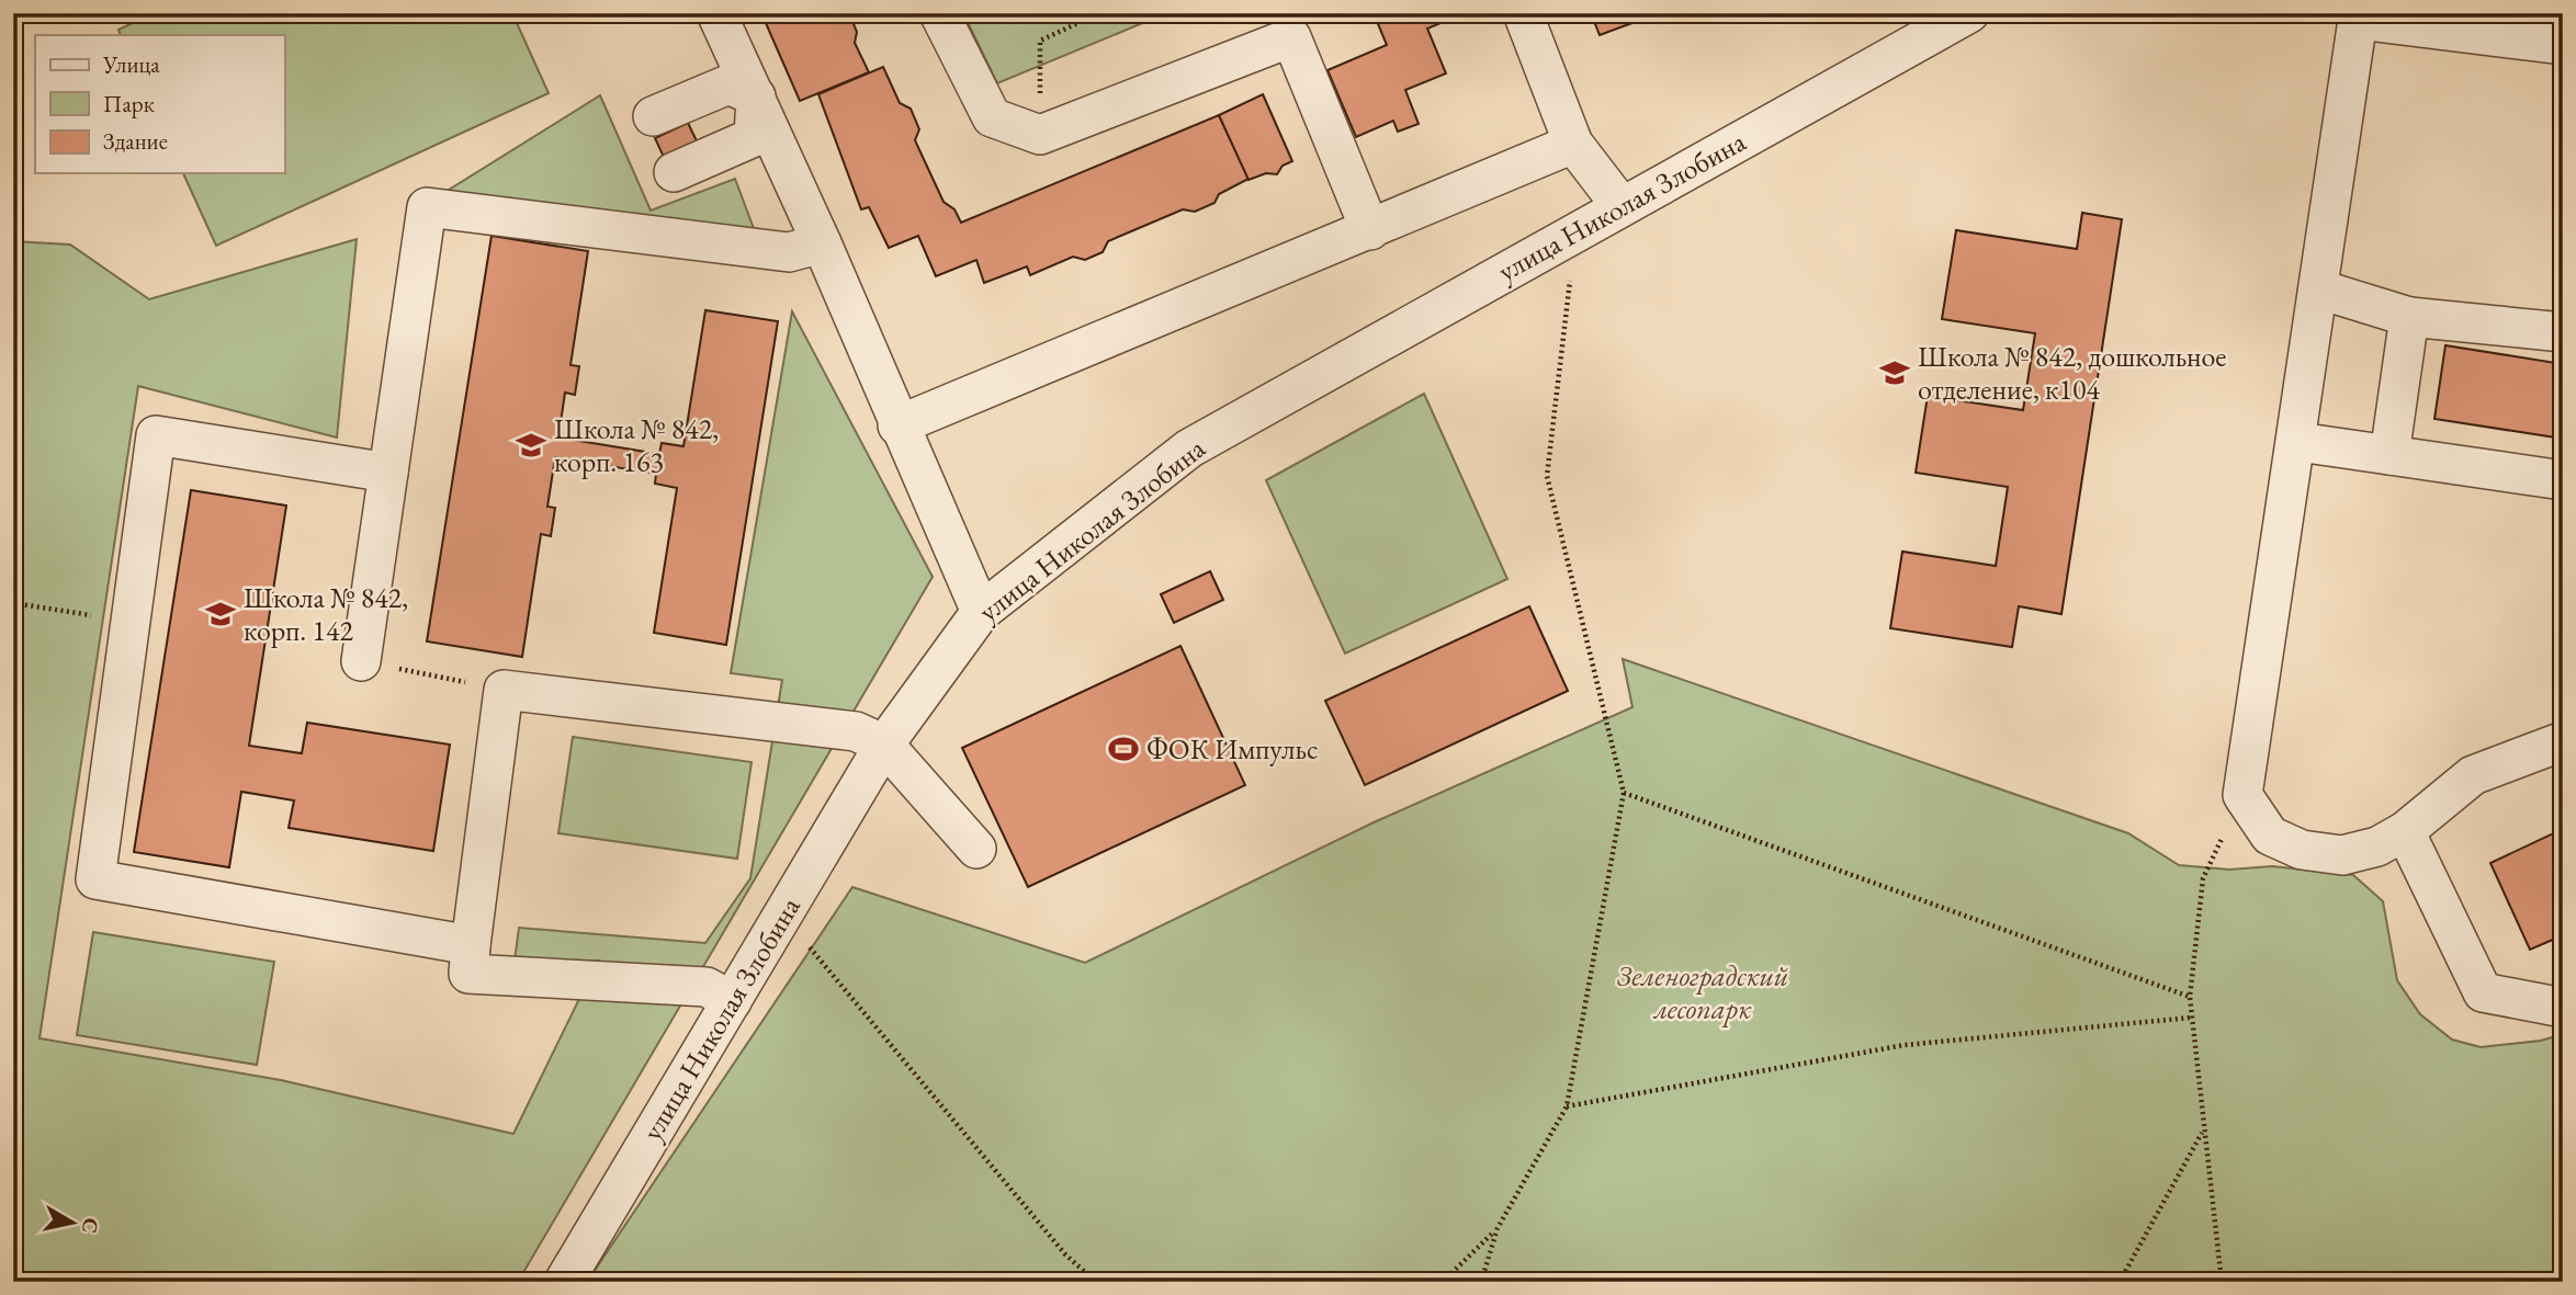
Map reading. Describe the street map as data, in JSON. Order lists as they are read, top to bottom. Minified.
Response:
{"streets":{"street":["улица Николая Злобина"]},"parks":["Зеленоградский лесопарк"],"places":{"school or university":["Школа № 842, дошкольное отделение, к104","Школа № 842, корп. 163","Школа № 842, корп. 142"],"sports":["ФОК Импульс"]},"legend":["Улица","Парк","Здание"],"north":"right"}
